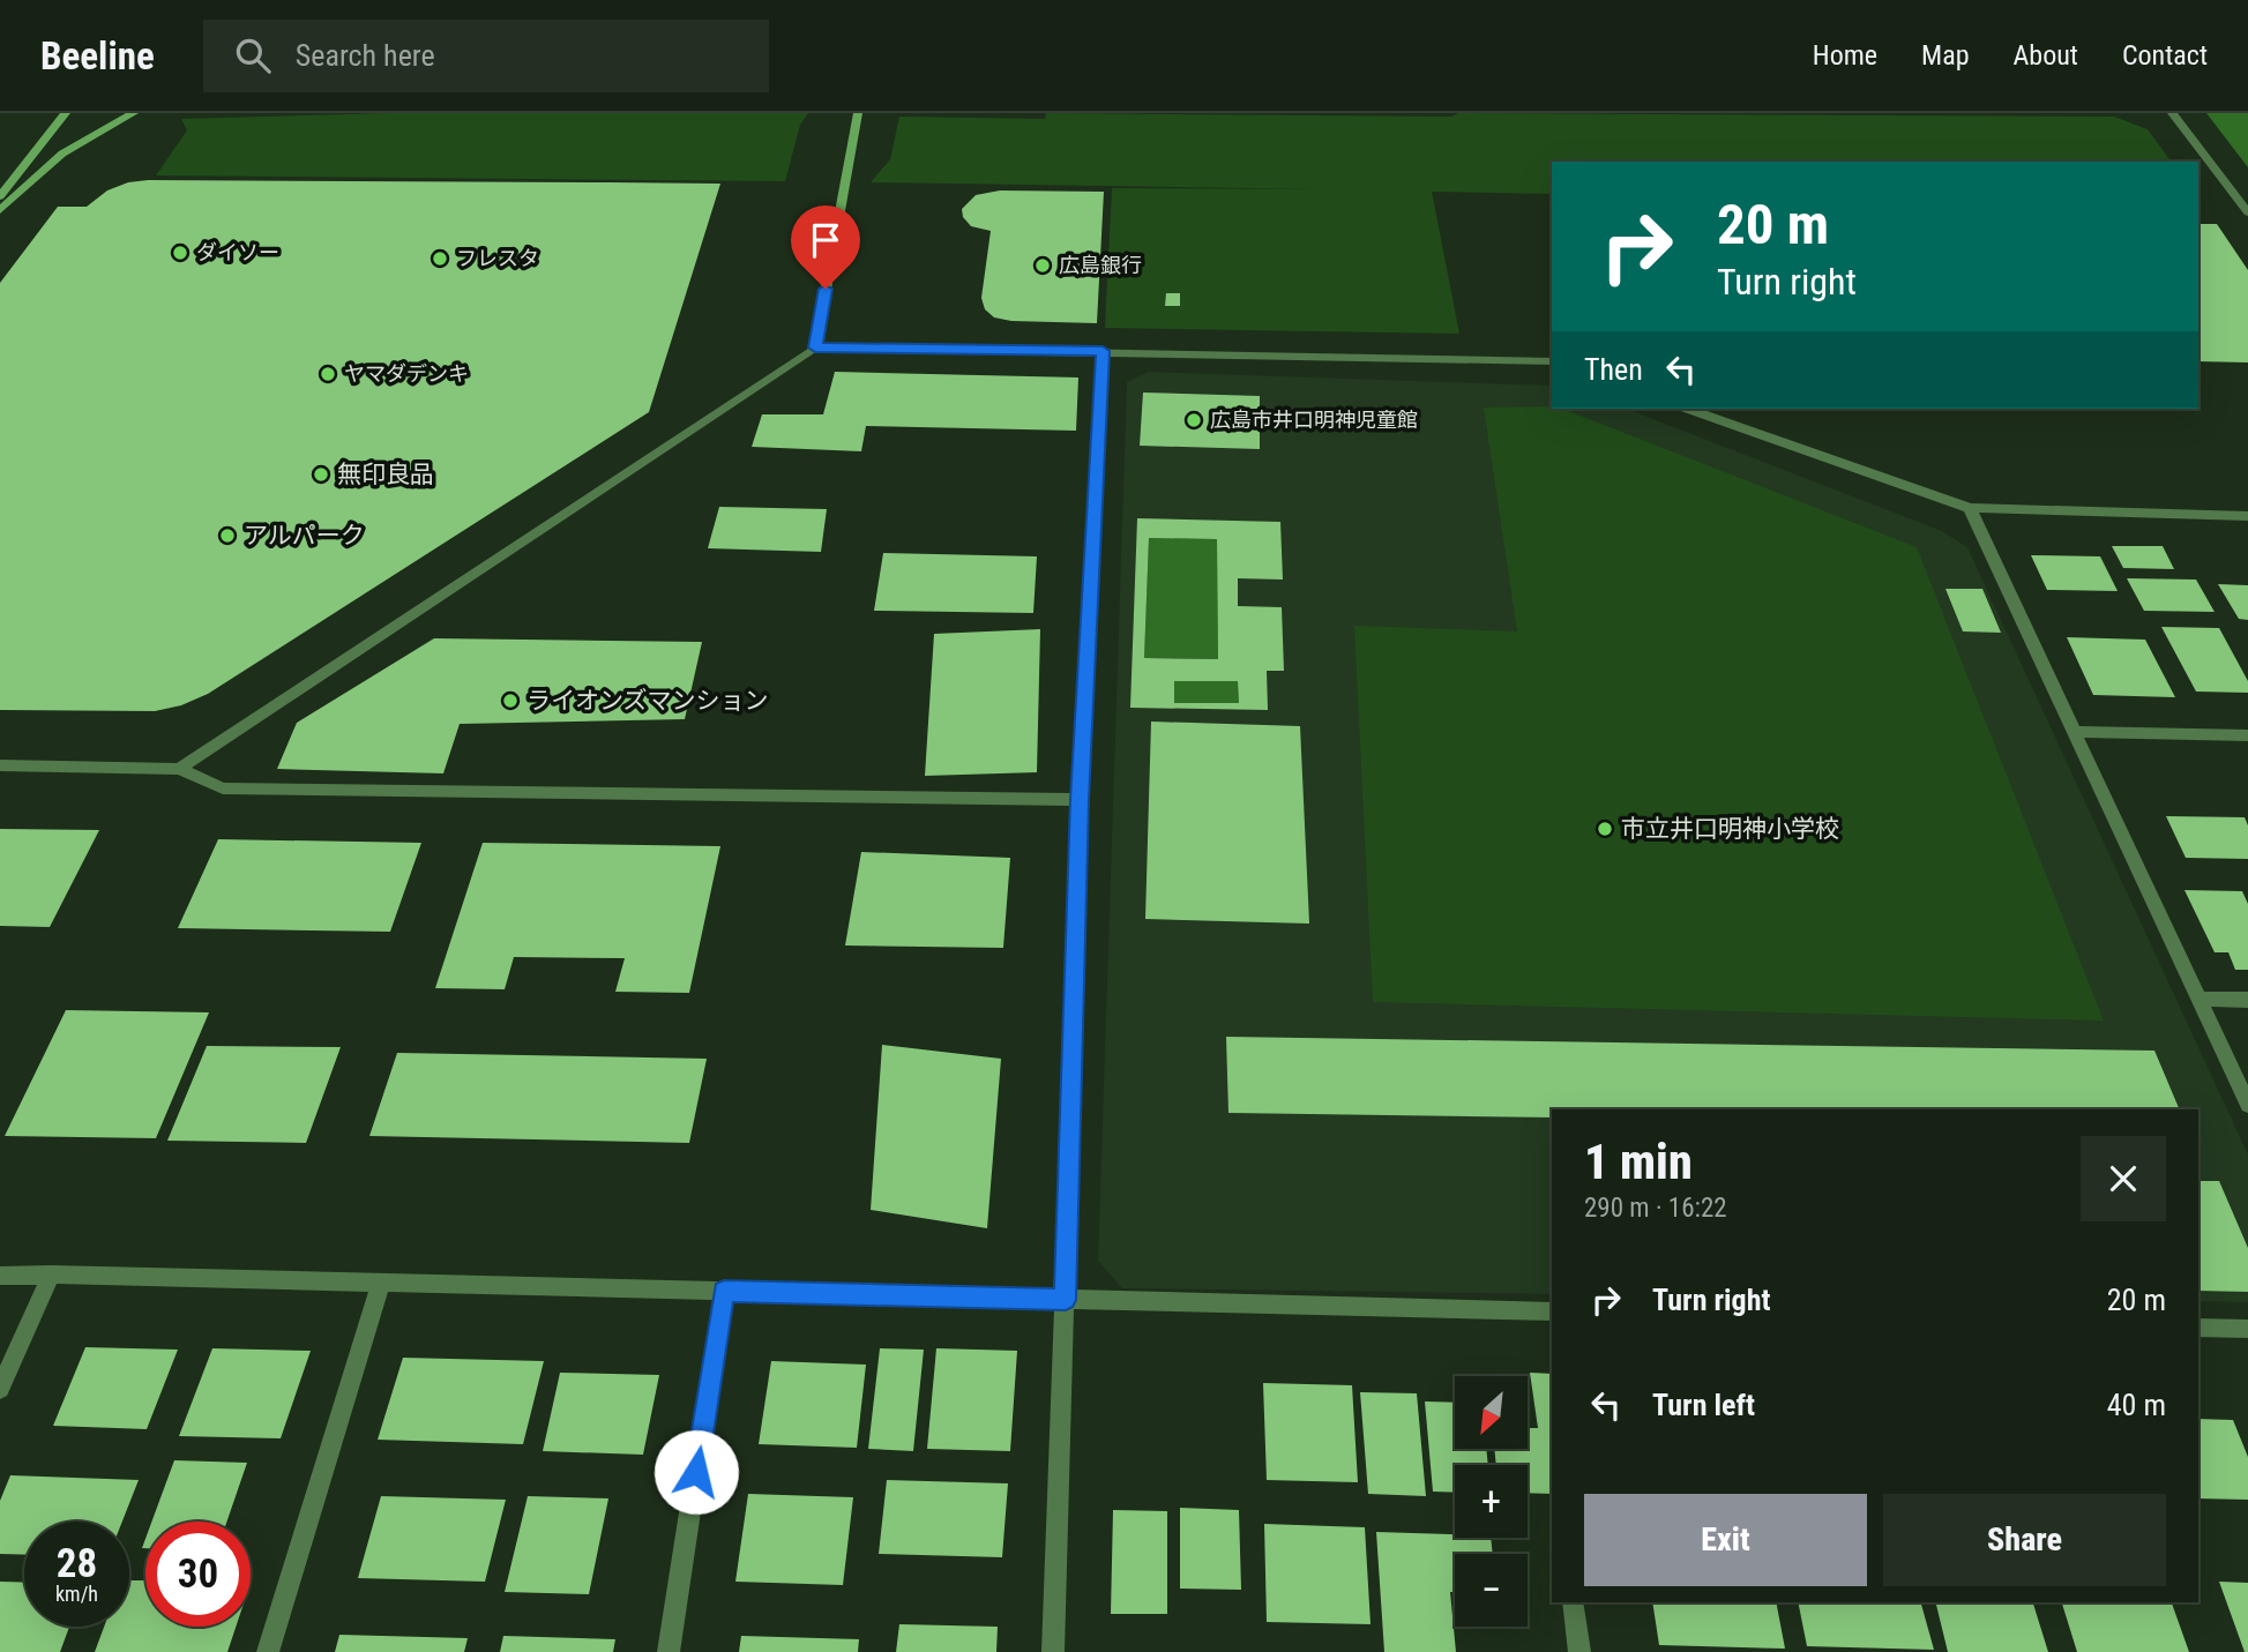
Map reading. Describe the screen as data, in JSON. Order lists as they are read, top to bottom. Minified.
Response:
{"places":["ダイソー","フレスタ","広島銀行","ヤマダデンキ","広島市井口明神児童館","無印良品","アルパーク","ライオンズマンション","市立井口明神小学校"],"north":"bottom left","page":{"header":"Beeline","search":"Search here","nav":["Home","Map","About","Contact"],"turn":["20 m","Turn right"],"then":"Then","heading":["1 min","290 m · 16:22"],"list":[{"name":"Turn right","value":"20 m"},{"name":"Turn left","value":"40 m"}],"map_buttons":["+","−"],"buttons":["Exit","Share"],"speed":"28 km/h","limit":"30"}}
